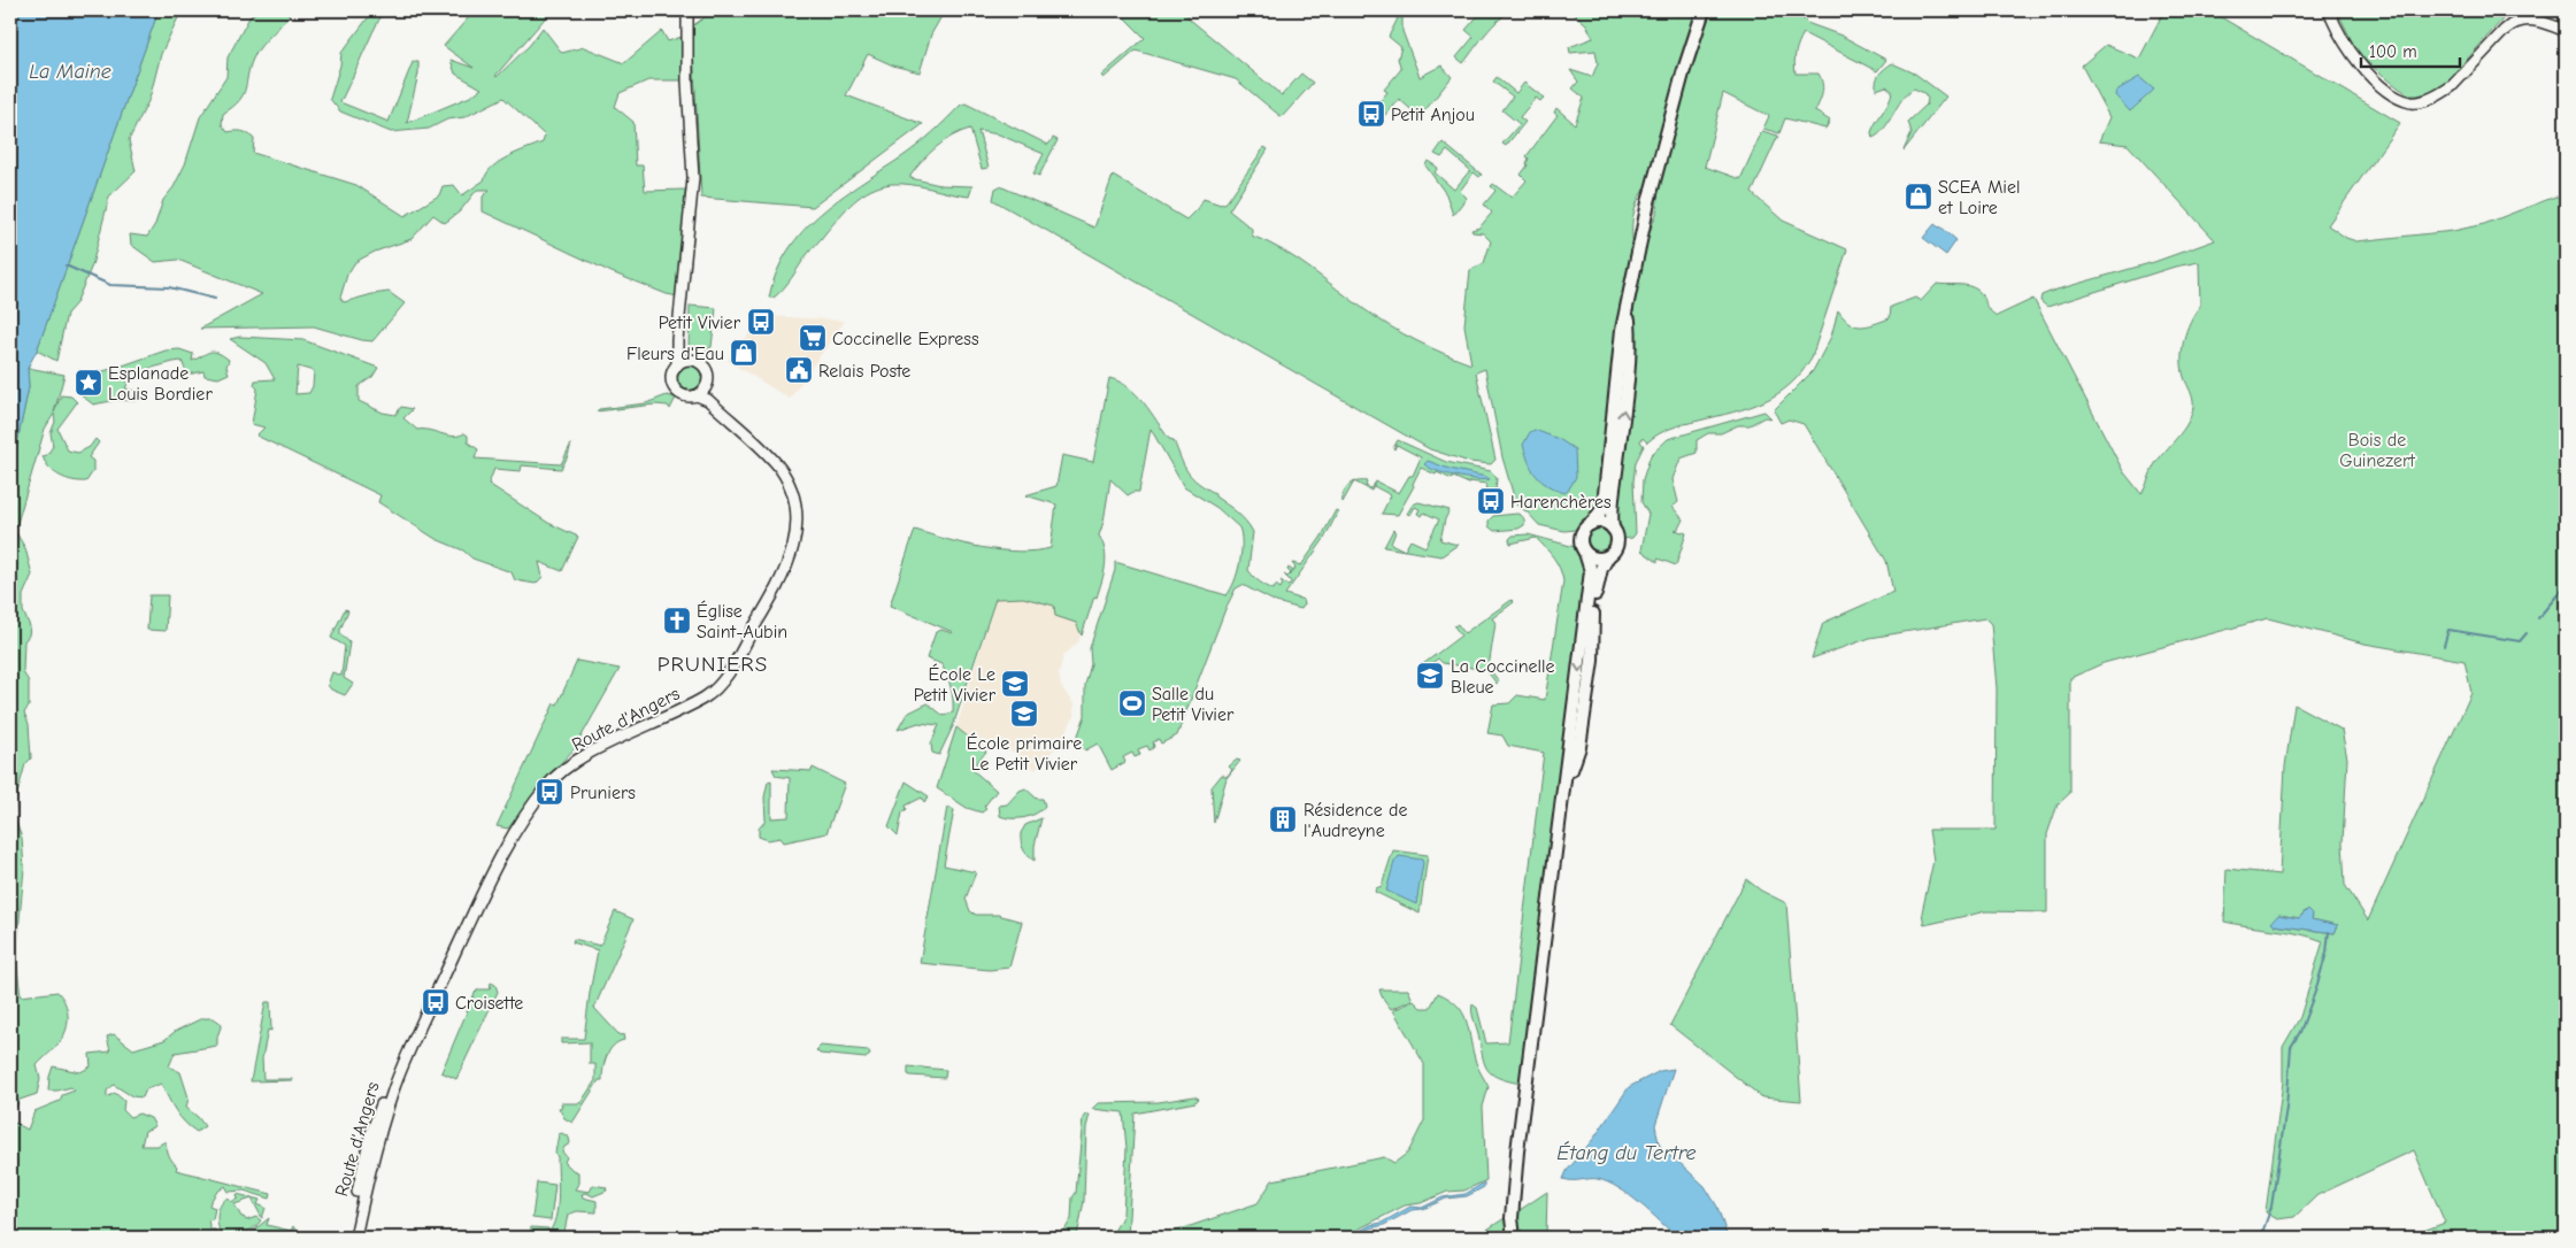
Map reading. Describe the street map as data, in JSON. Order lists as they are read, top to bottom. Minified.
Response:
{"streets":{"street":["Route d'Angers"]},"districts":["PRUNIERS"],"water":["La Maine","Étang du Tertre"],"parks":["Bois de Guinezert"],"places":{"bus stop":["Petit Anjou","Petit Vivier","Harenchères","Pruniers","Croisette"],"shop":["SCEA Miel et Loire","Fleurs d'Eau"],"supermarket":["Coccinelle Express"],"public building":["Relais Poste"],"place":["Esplanade Louis Bordier"],"church":["Église Saint-Aubin"],"school or university":["La Coccinelle Bleue","École Le Petit Vivier","École primaire Le Petit Vivier"],"sports":["Salle du Petit Vivier"],"building":["Résidence de l'Audreyne"]},"scale_bar":"100 m"}
